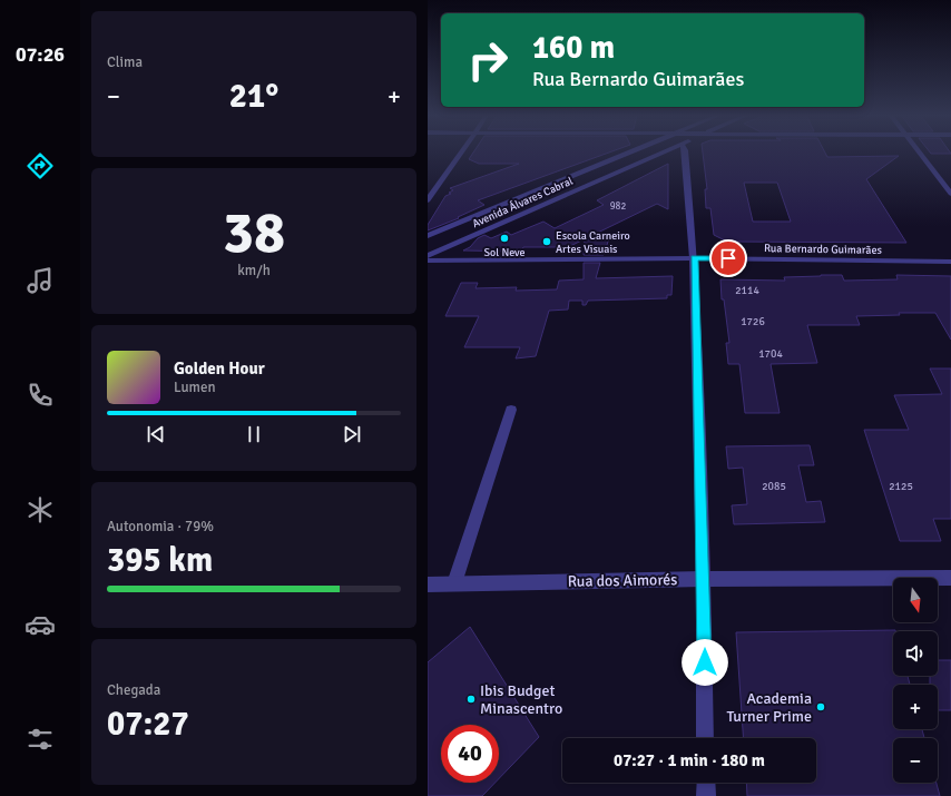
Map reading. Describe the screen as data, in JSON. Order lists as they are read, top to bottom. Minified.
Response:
{"streets":{"street":["Avenida Álvares Cabral","Rua Bernardo Guimarães","Rua dos Aimorés"]},"places":["Sol Neve","Escola Carneiro Artes Visuais","Ibis Budget Minascentro","Academia Turner Prime"],"house_numbers":["982","2114","1726","1704","2085","2125"],"north":"bottom","page":{"tabs":"07:26","tile":["Clima",["38","km/h"],["Autonomia · 79%","395 km"],["Chegada","07:27"]],"turn":["160 m","Rua Bernardo Guimarães"],"heat":["−","21°","+"],"song":["Golden Hour","Lumen"],"map_buttons":["+","−"],"limit":"40","trip":"07:27 · 1 min · 180 m"}}
